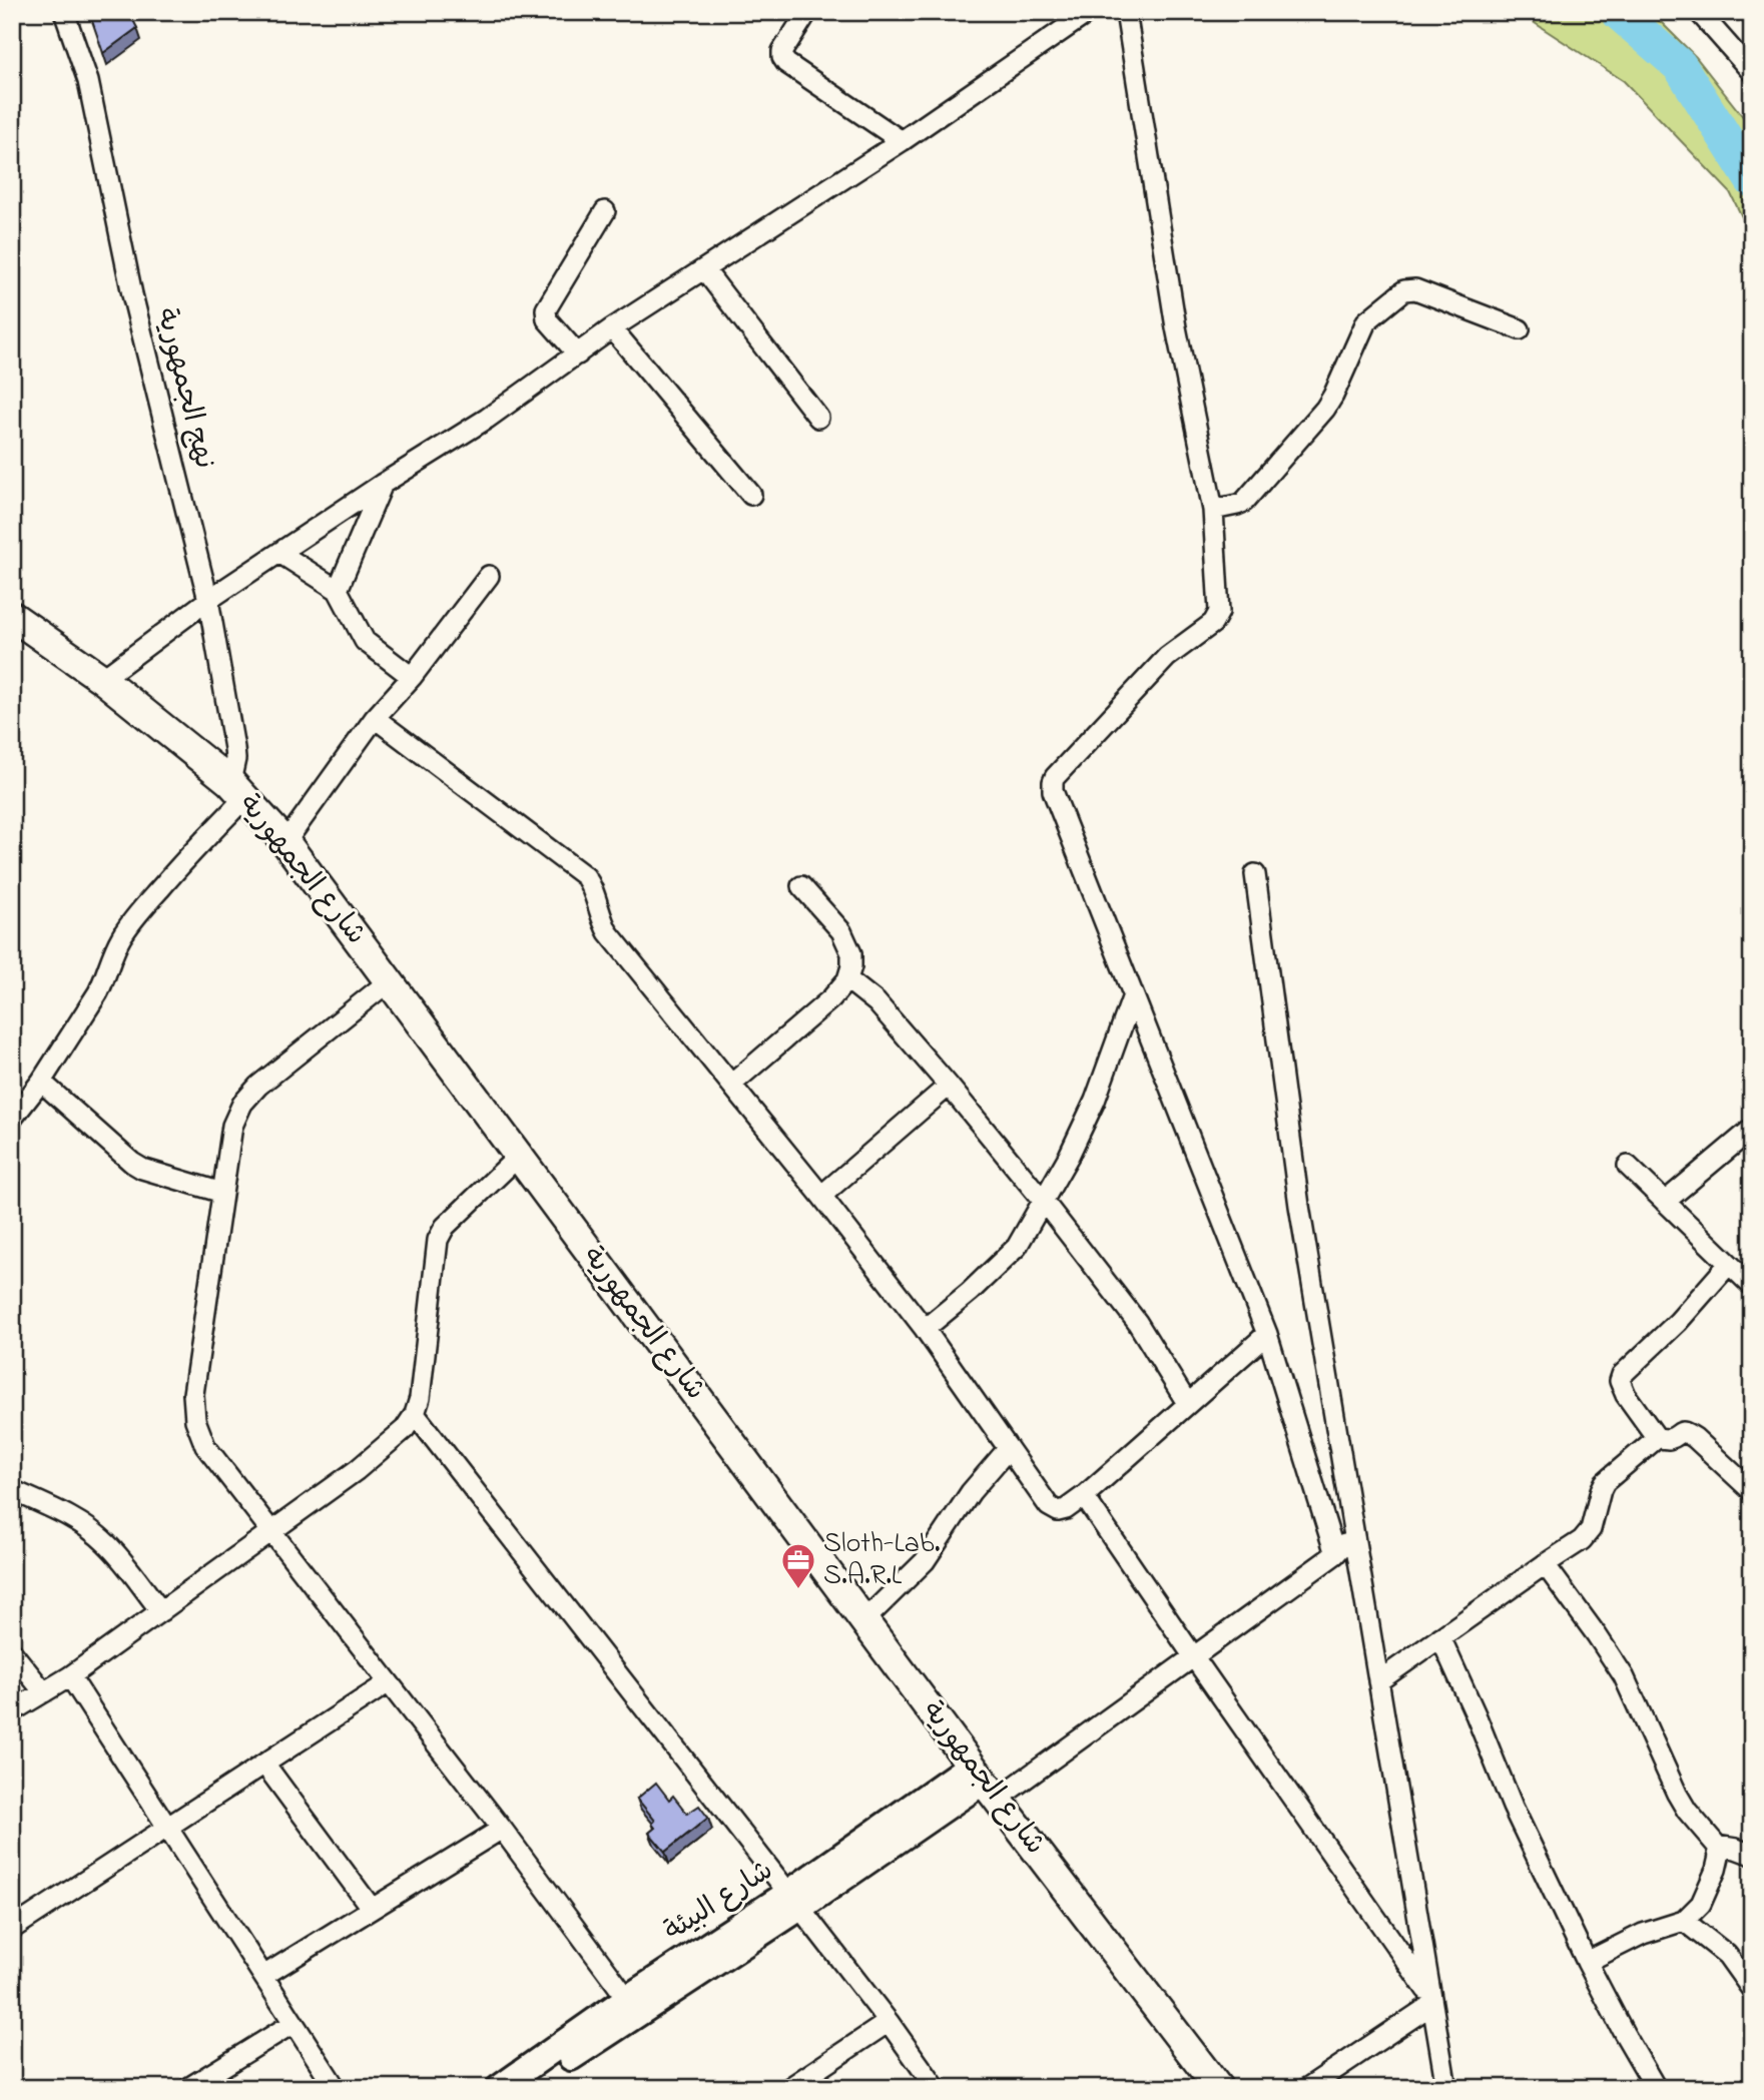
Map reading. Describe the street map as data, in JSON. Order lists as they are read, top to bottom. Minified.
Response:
{"streets":{"main road":["شارع الجمهورية"],"street":["نهج الجمهورية","شارع البيئة"]},"crossings":[["نهج الجمهورية","شارع الجمهورية"],["شارع الجمهورية","شارع البيئة"]],"places":{"office":["Sloth-Lab. S.A.R.L"]}}
